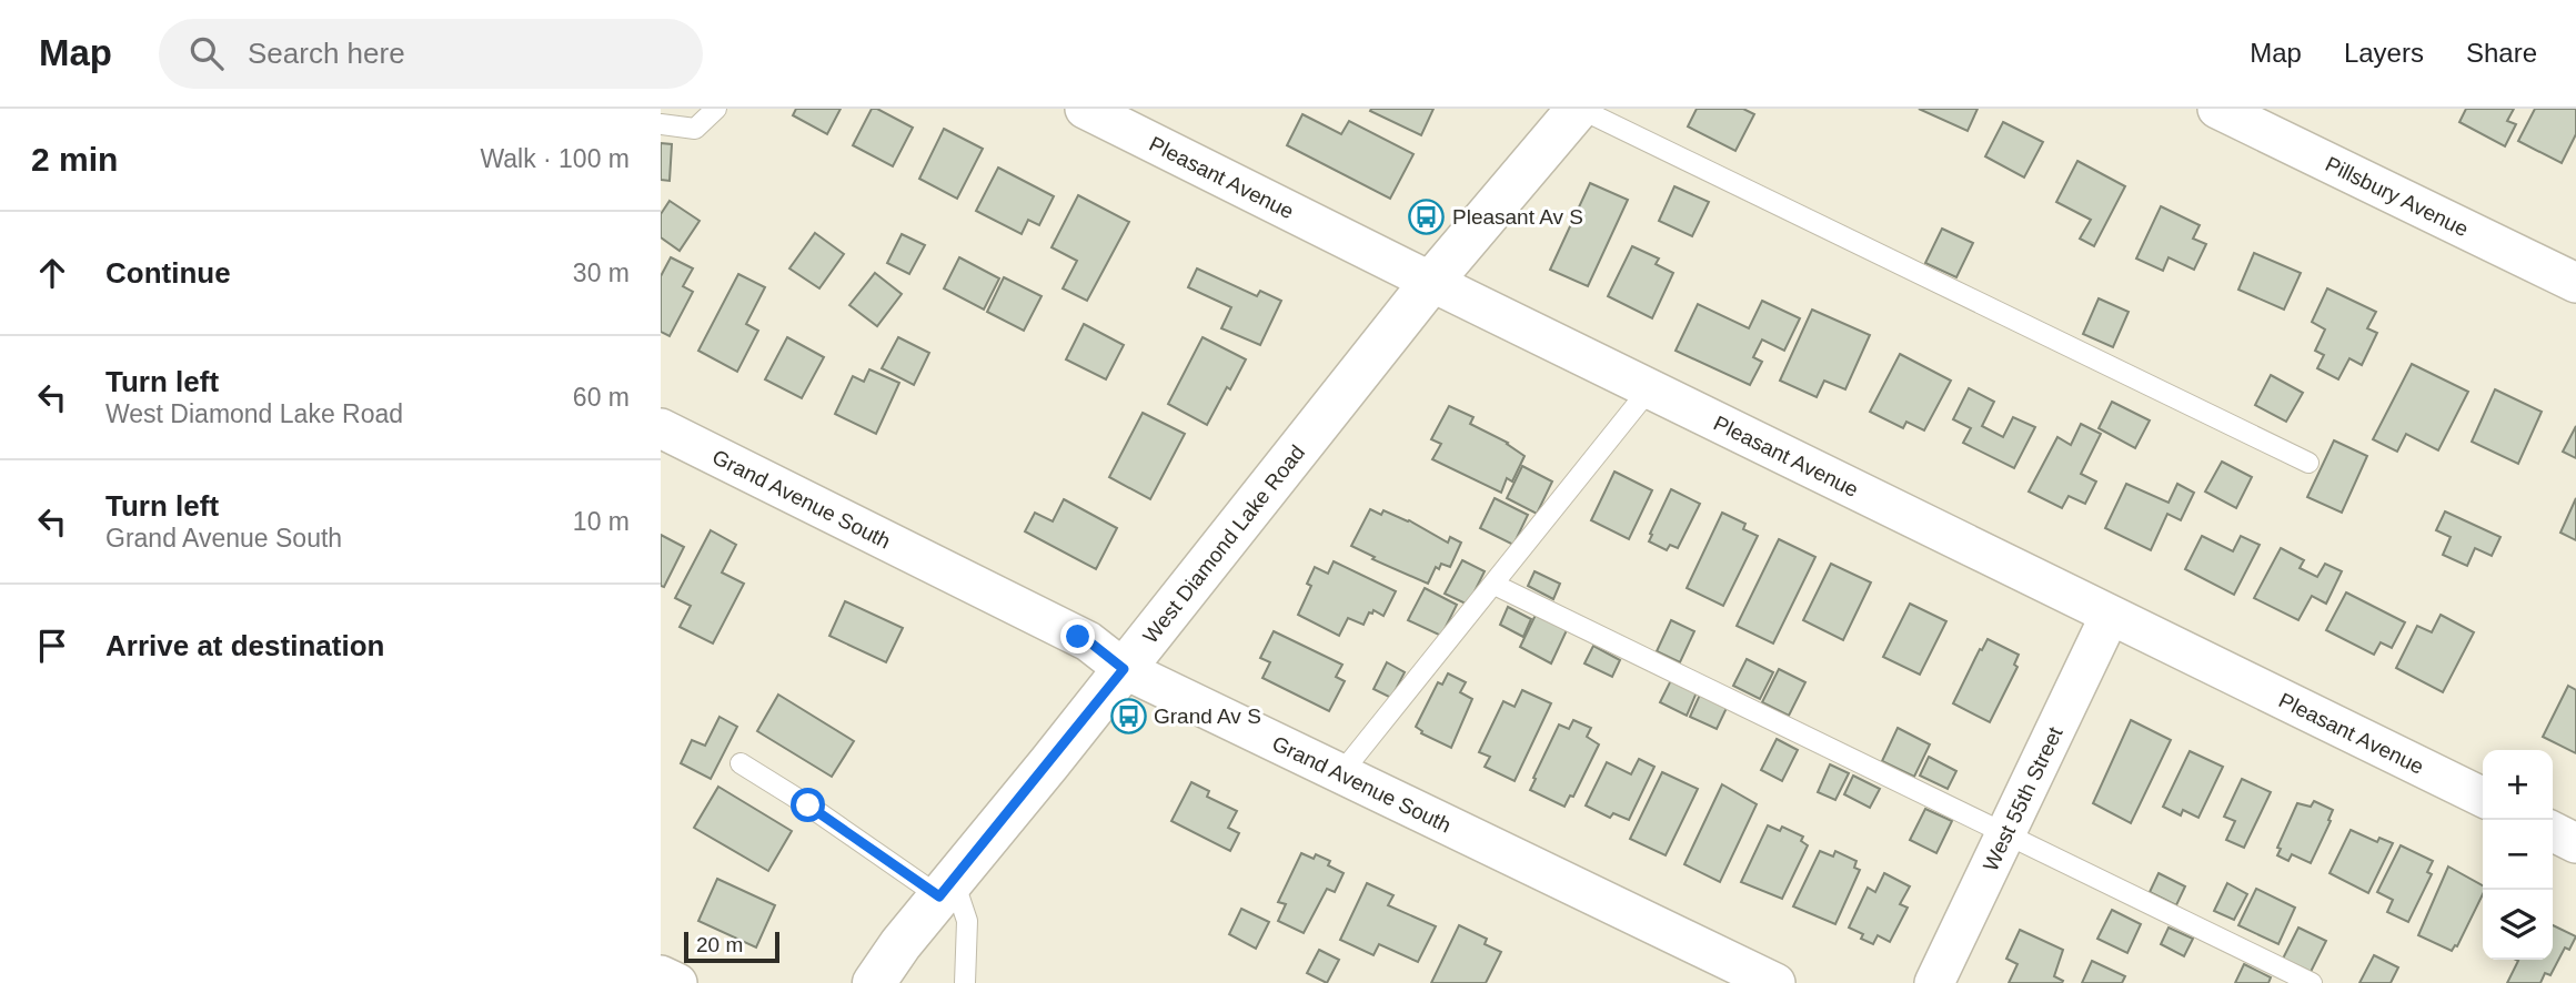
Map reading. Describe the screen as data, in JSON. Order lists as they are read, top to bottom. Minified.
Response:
{"streets":{"street":["Pleasant Avenue","Pillsbury Avenue","Grand Avenue South","West Diamond Lake Road","West 55th Street"]},"crossings":[["Pleasant Avenue","West Diamond Lake Road"],["Pleasant Avenue","West 55th Street"],["Grand Avenue South","West Diamond Lake Road"]],"places":{"bus stop":["Pleasant Av S","Grand Av S"]},"scale_bar":"20 m","page":{"header":"Map","search":"Search here","nav":["Map","Layers","Share"],"heading":["2 min","Walk · 100 m"],"list":[["Continue","30 m"],["Turn left","West Diamond Lake Road","60 m"],["Turn left","Grand Avenue South","10 m"],"Arrive at destination"],"map_buttons":["+","−"],"scale":"20 m"}}
